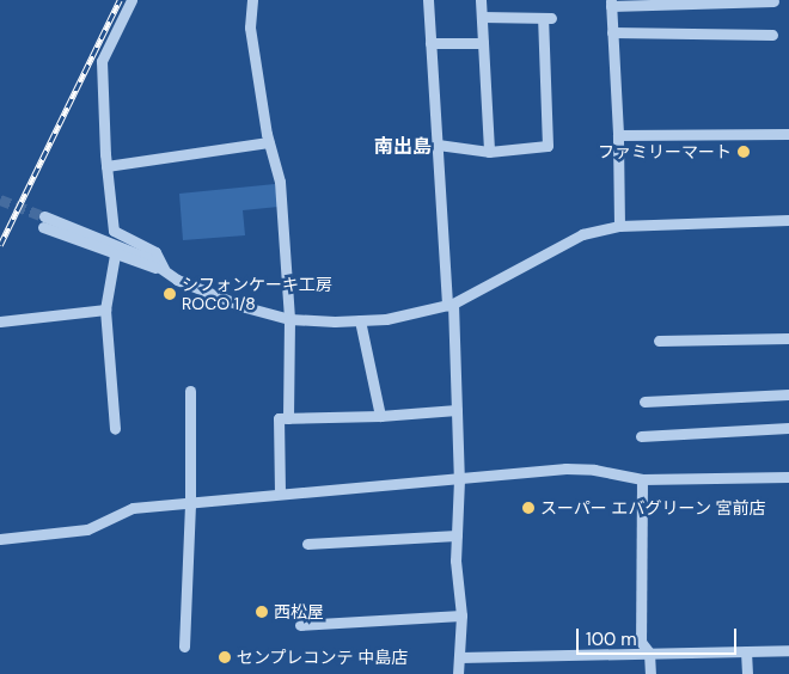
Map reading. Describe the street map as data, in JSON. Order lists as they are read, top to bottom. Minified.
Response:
{"districts":["南出島"],"places":["ファミリーマート","シフォンケーキ工房 ROCO 1/8","スーパー エバグリーン 宮前店","西松屋","センプレコンテ 中島店"],"scale_bar":"100 m"}
